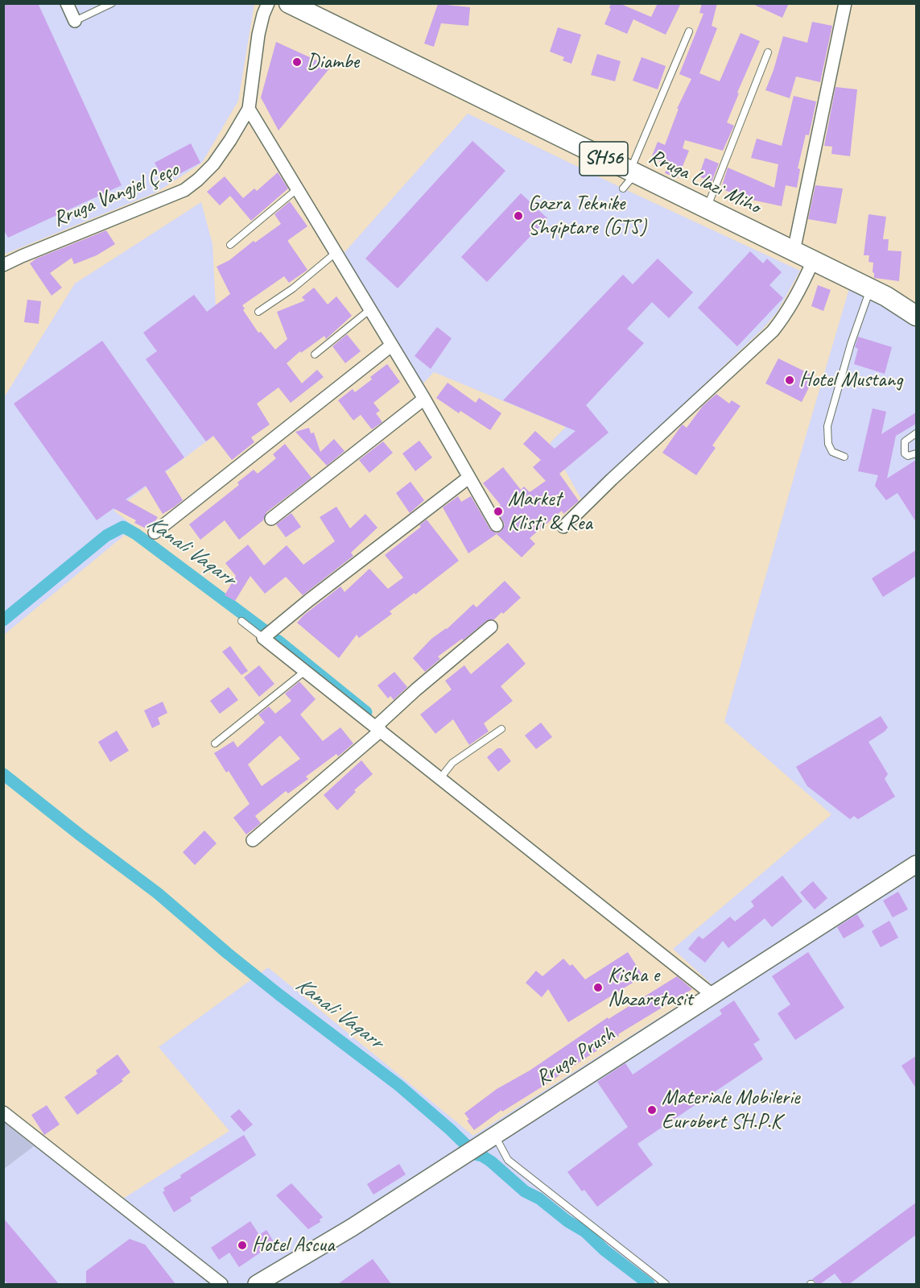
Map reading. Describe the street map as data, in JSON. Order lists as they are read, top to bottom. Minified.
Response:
{"streets":{"main road":["SH56","Rruga Llazi Miho"],"street":["Rruga Vangjel Çeço","Rruga Prush"]},"water":["Kanali Vaqarr"],"places":["Diambe","Gazra Teknike Shqiptare (GTS)","Hotel Mustang","Market Klisti & Rea","Kisha e Nazaretasit","Materiale Mobilerie Eurobert SH.P.K","Hotel Ascua"]}
